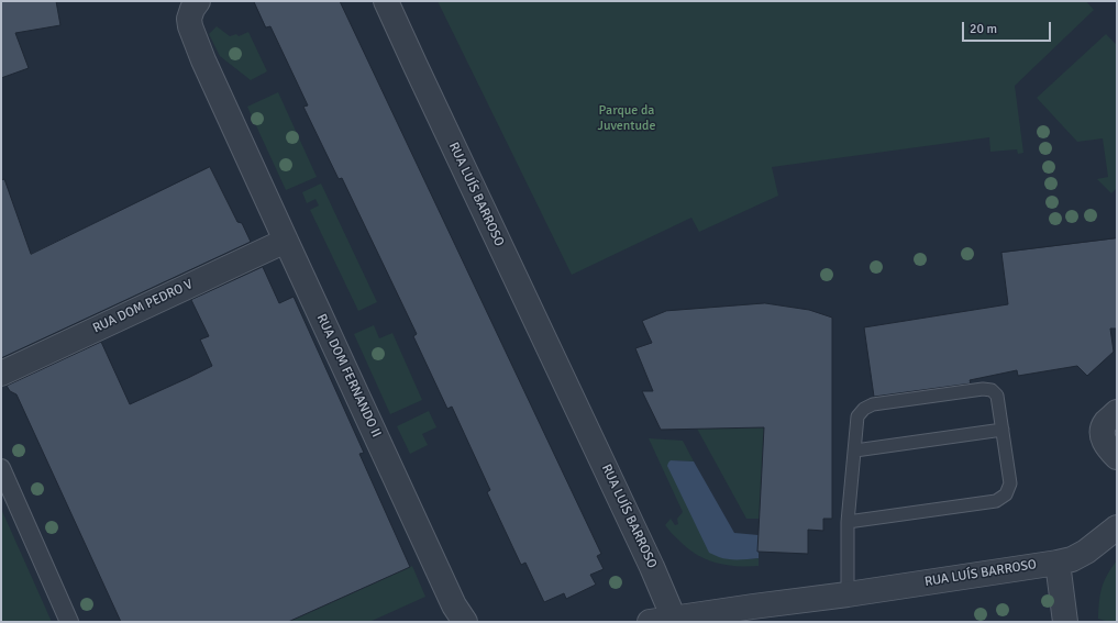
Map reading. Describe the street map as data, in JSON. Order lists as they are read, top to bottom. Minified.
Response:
{"streets":{"street":["RUA LUÍS BARROSO","RUA DOM PEDRO V","RUA DOM FERNANDO II"]},"crossings":[["RUA DOM PEDRO V","RUA DOM FERNANDO II"]],"parks":["Parque da Juventude"],"scale_bar":"20 m"}
